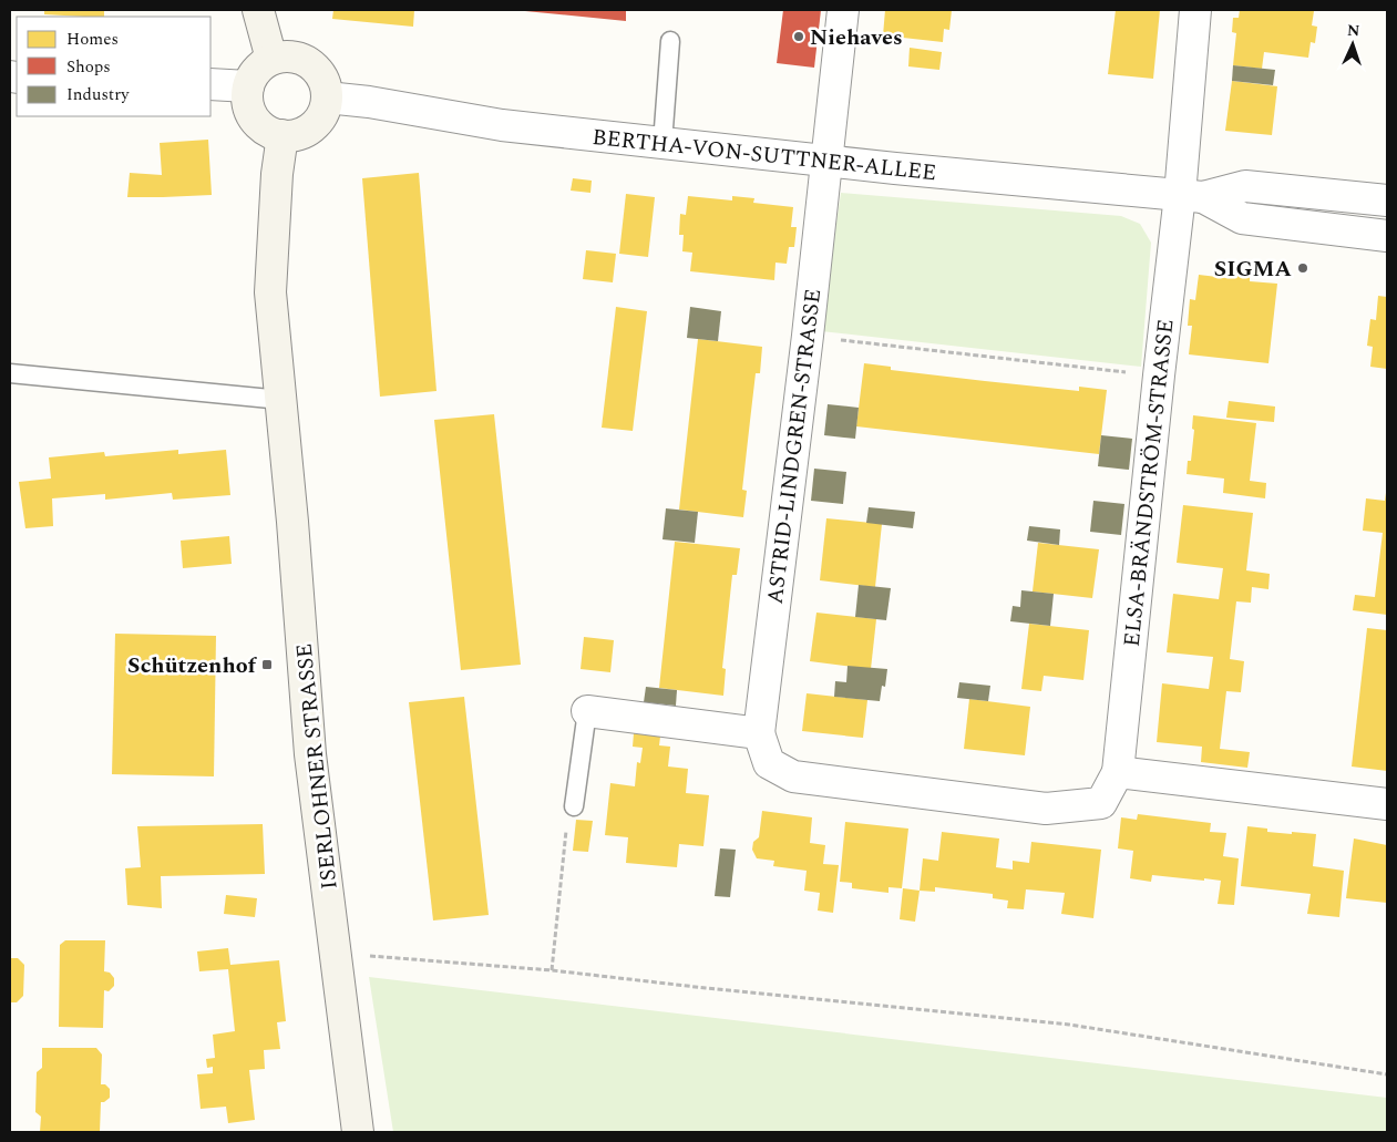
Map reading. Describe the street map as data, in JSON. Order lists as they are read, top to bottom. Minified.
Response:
{"streets":{"main road":["ISERLOHNER STRASSE"],"street":["BERTHA-VON-SUTTNER-ALLEE","ASTRID-LINDGREN-STRASSE","ELSA-BRÄNDSTRÖM-STRASSE"]},"crossings":[["BERTHA-VON-SUTTNER-ALLEE","ASTRID-LINDGREN-STRASSE"],["BERTHA-VON-SUTTNER-ALLEE","ELSA-BRÄNDSTRÖM-STRASSE"],["BERTHA-VON-SUTTNER-ALLEE","ISERLOHNER STRASSE"]],"places":{"other":["Niehaves","SIGMA"],"transit":["Schützenhof"]},"legend":["Homes","Shops","Industry"],"north":"top"}
